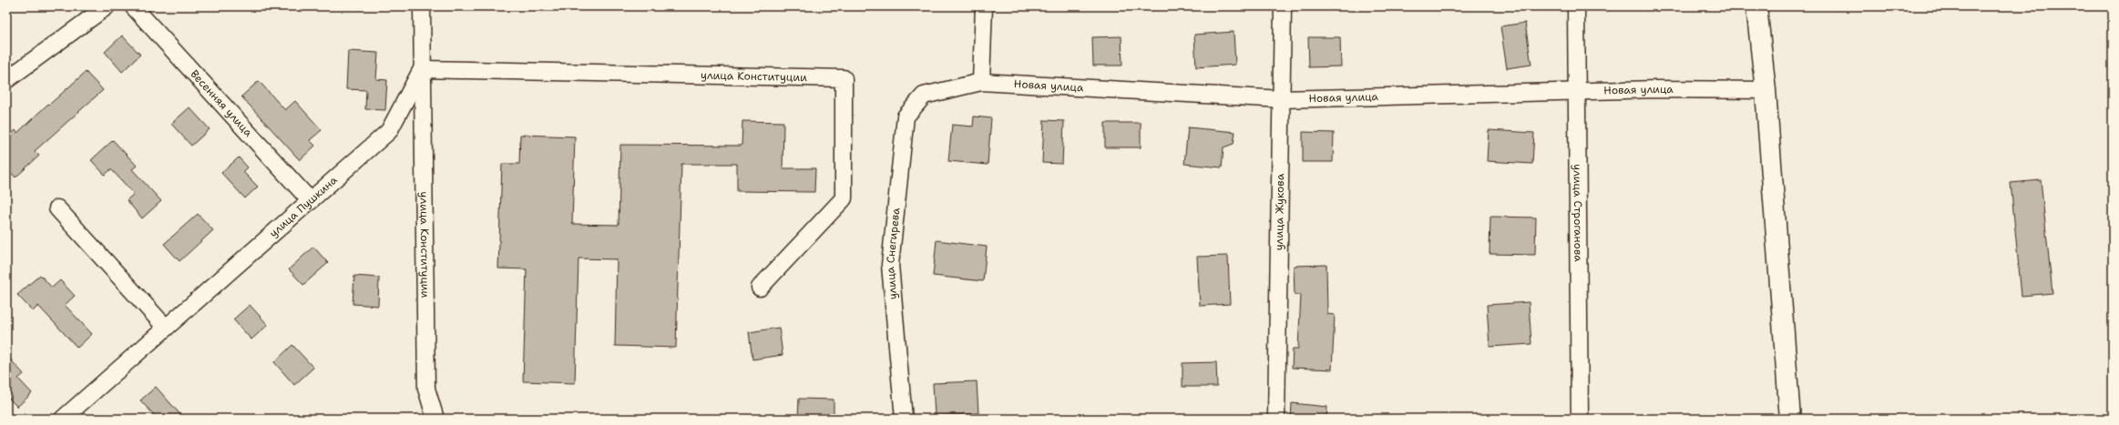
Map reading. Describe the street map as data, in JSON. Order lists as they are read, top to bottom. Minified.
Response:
{"streets":{"street":["улица Конституции","Новая улица","Весенняя улица","улица Пушкина","улица Жукова","улица Строганова","улица Снегирева"]},"crossings":[["улица Конституции","улица Пушкина"],["Новая улица","улица Жукова"],["Новая улица","улица Строганова"],["Новая улица","улица Снегирева"],["Весенняя улица","улица Пушкина"]]}
